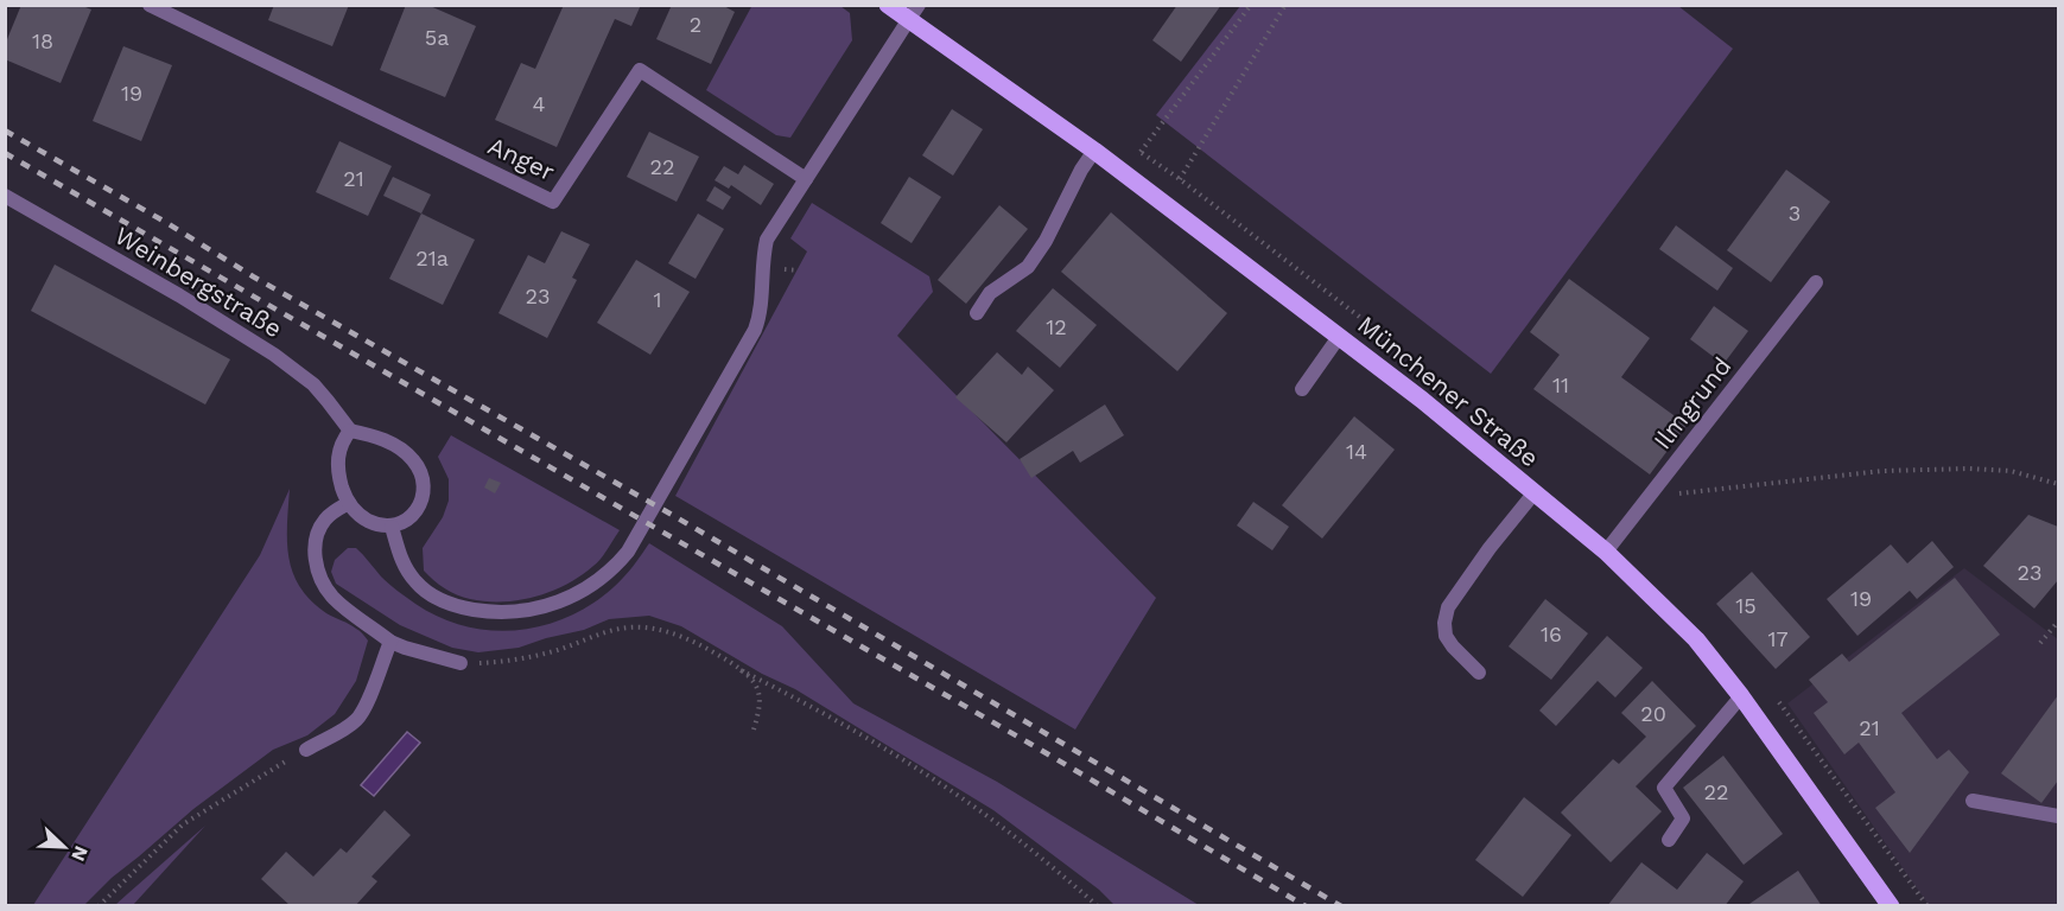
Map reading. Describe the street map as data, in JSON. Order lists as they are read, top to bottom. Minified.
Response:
{"streets":{"main road":["Münchener Straße"],"street":["Anger","Weinbergstraße","Ilmgrund"]},"crossings":[["Münchener Straße","Ilmgrund"]],"house_numbers":["2","5a","18","19","4","22","21","3","21a","23","1","12","11","14","23","19","15","16","17","20","21","22"],"north":"bottom right"}
